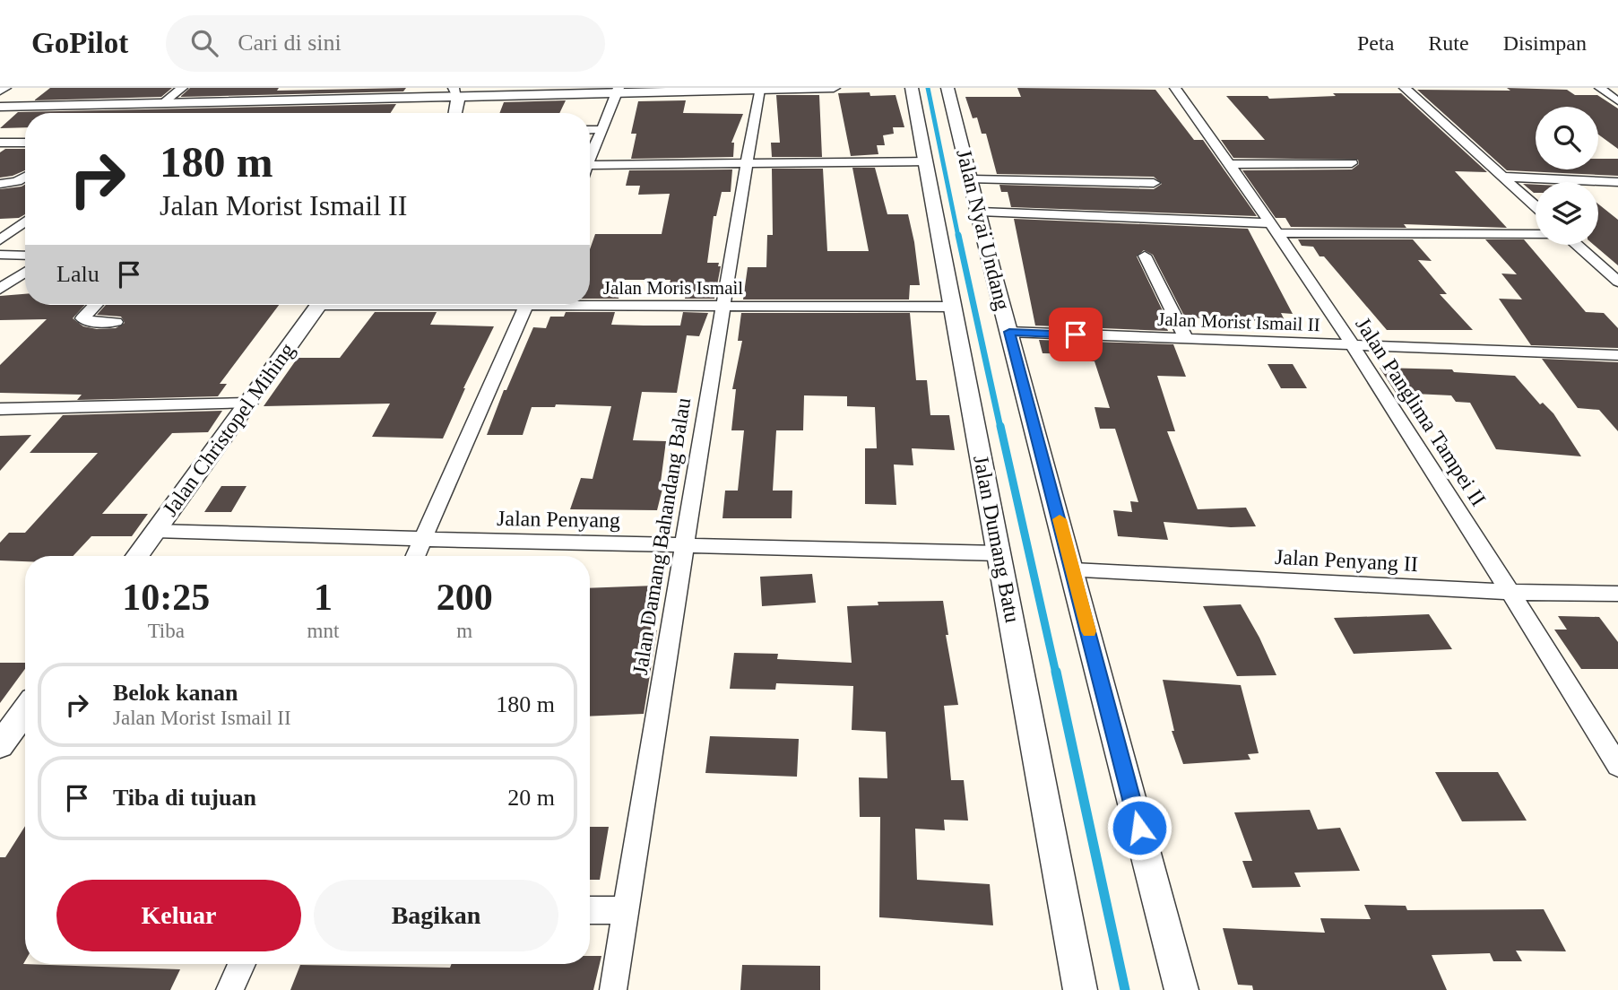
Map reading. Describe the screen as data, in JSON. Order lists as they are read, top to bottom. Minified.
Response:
{"streets":{"street":["Jalan Nyai Undang","Jalan Moris Ismail","Jalan Morist Ismail II","Jalan Panglima Tampei II","Jalan Christopel Mihing","Jalan Penyang","Jalan Damang Bahandang Balau","Jalan Dumang Batu","Jalan Penyang II"]},"crossings":[["Jalan Nyai Undang","Jalan Morist Ismail II"],["Jalan Nyai Undang","Jalan Penyang II"],["Jalan Moris Ismail","Jalan Damang Bahandang Balau"],["Jalan Moris Ismail","Jalan Dumang Batu"],["Jalan Morist Ismail II","Jalan Panglima Tampei II"],["Jalan Panglima Tampei II","Jalan Penyang II"],["Jalan Christopel Mihing","Jalan Penyang"],["Jalan Penyang","Jalan Damang Bahandang Balau"],["Jalan Penyang","Jalan Dumang Batu"]],"page":{"header":"GoPilot","search":"Cari di sini","nav":["Peta","Rute","Disimpan"],"turn":["180 m","Jalan Morist Ismail II"],"then":"Lalu","eta":["10:25","Tiba","1","mnt","200","m"],"list":[{"name":"Belok kanan","note":"Jalan Morist Ismail II","value":"180 m"},{"name":"Tiba di tujuan","value":"20 m"}],"buttons":["Keluar","Bagikan"]}}
